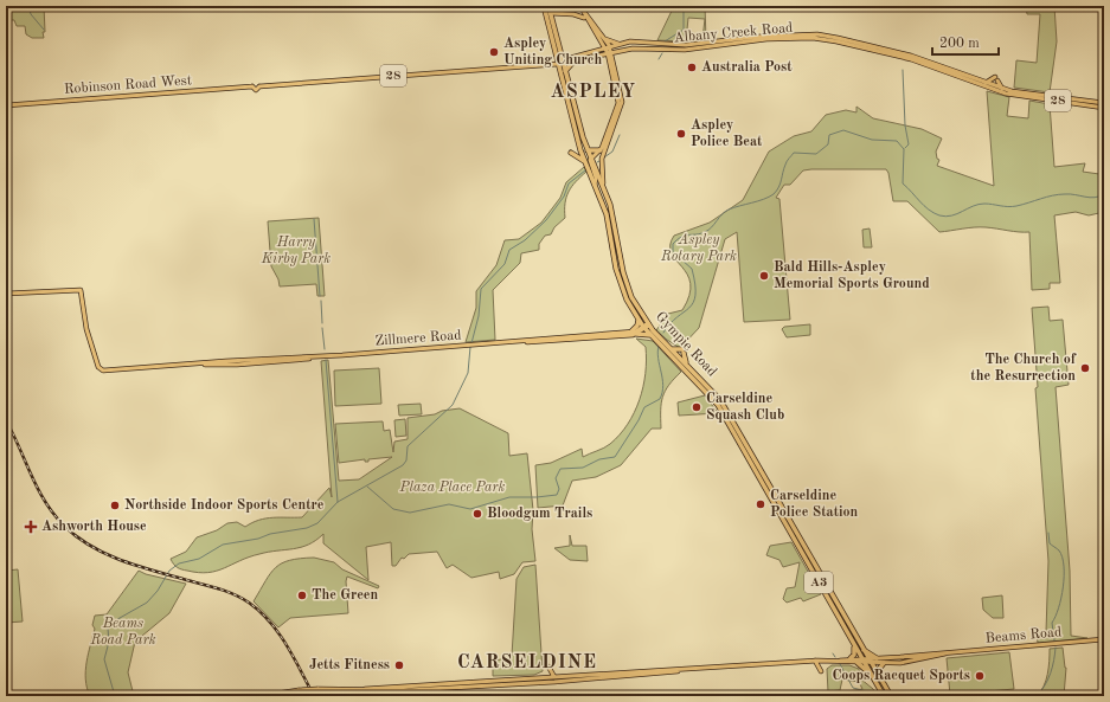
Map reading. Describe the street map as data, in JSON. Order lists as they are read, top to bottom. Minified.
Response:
{"streets":{"highway":["Gympie Road","A3"],"main road":["Albany Creek Road","28","Robinson Road West","Zillmere Road","Beams Road"]},"crossings":[["Albany Creek Road","28"],["28","Robinson Road West"],["28","Gympie Road"],["Robinson Road West","Gympie Road"],["Zillmere Road","Gympie Road"],["Gympie Road","Beams Road"]],"districts":["ASPLEY","CARSELDINE"],"parks":["Aspley Rotary Park","Harry Kirby Park","Plaza Place Park","Beams Road Park"],"places":{"other":["Aspley Uniting Church","Australia Post","Aspley Police Beat","Bald Hills-Aspley Memorial Sports Ground","The Church of the Resurrection","Carseldine Squash Club","Carseldine Police Station","Northside Indoor Sports Centre","Bloodgum Trails","The Green","Jetts Fitness","Coops Racquet Sports"],"health":["Ashworth House"]},"scale_bar":"200 m"}
